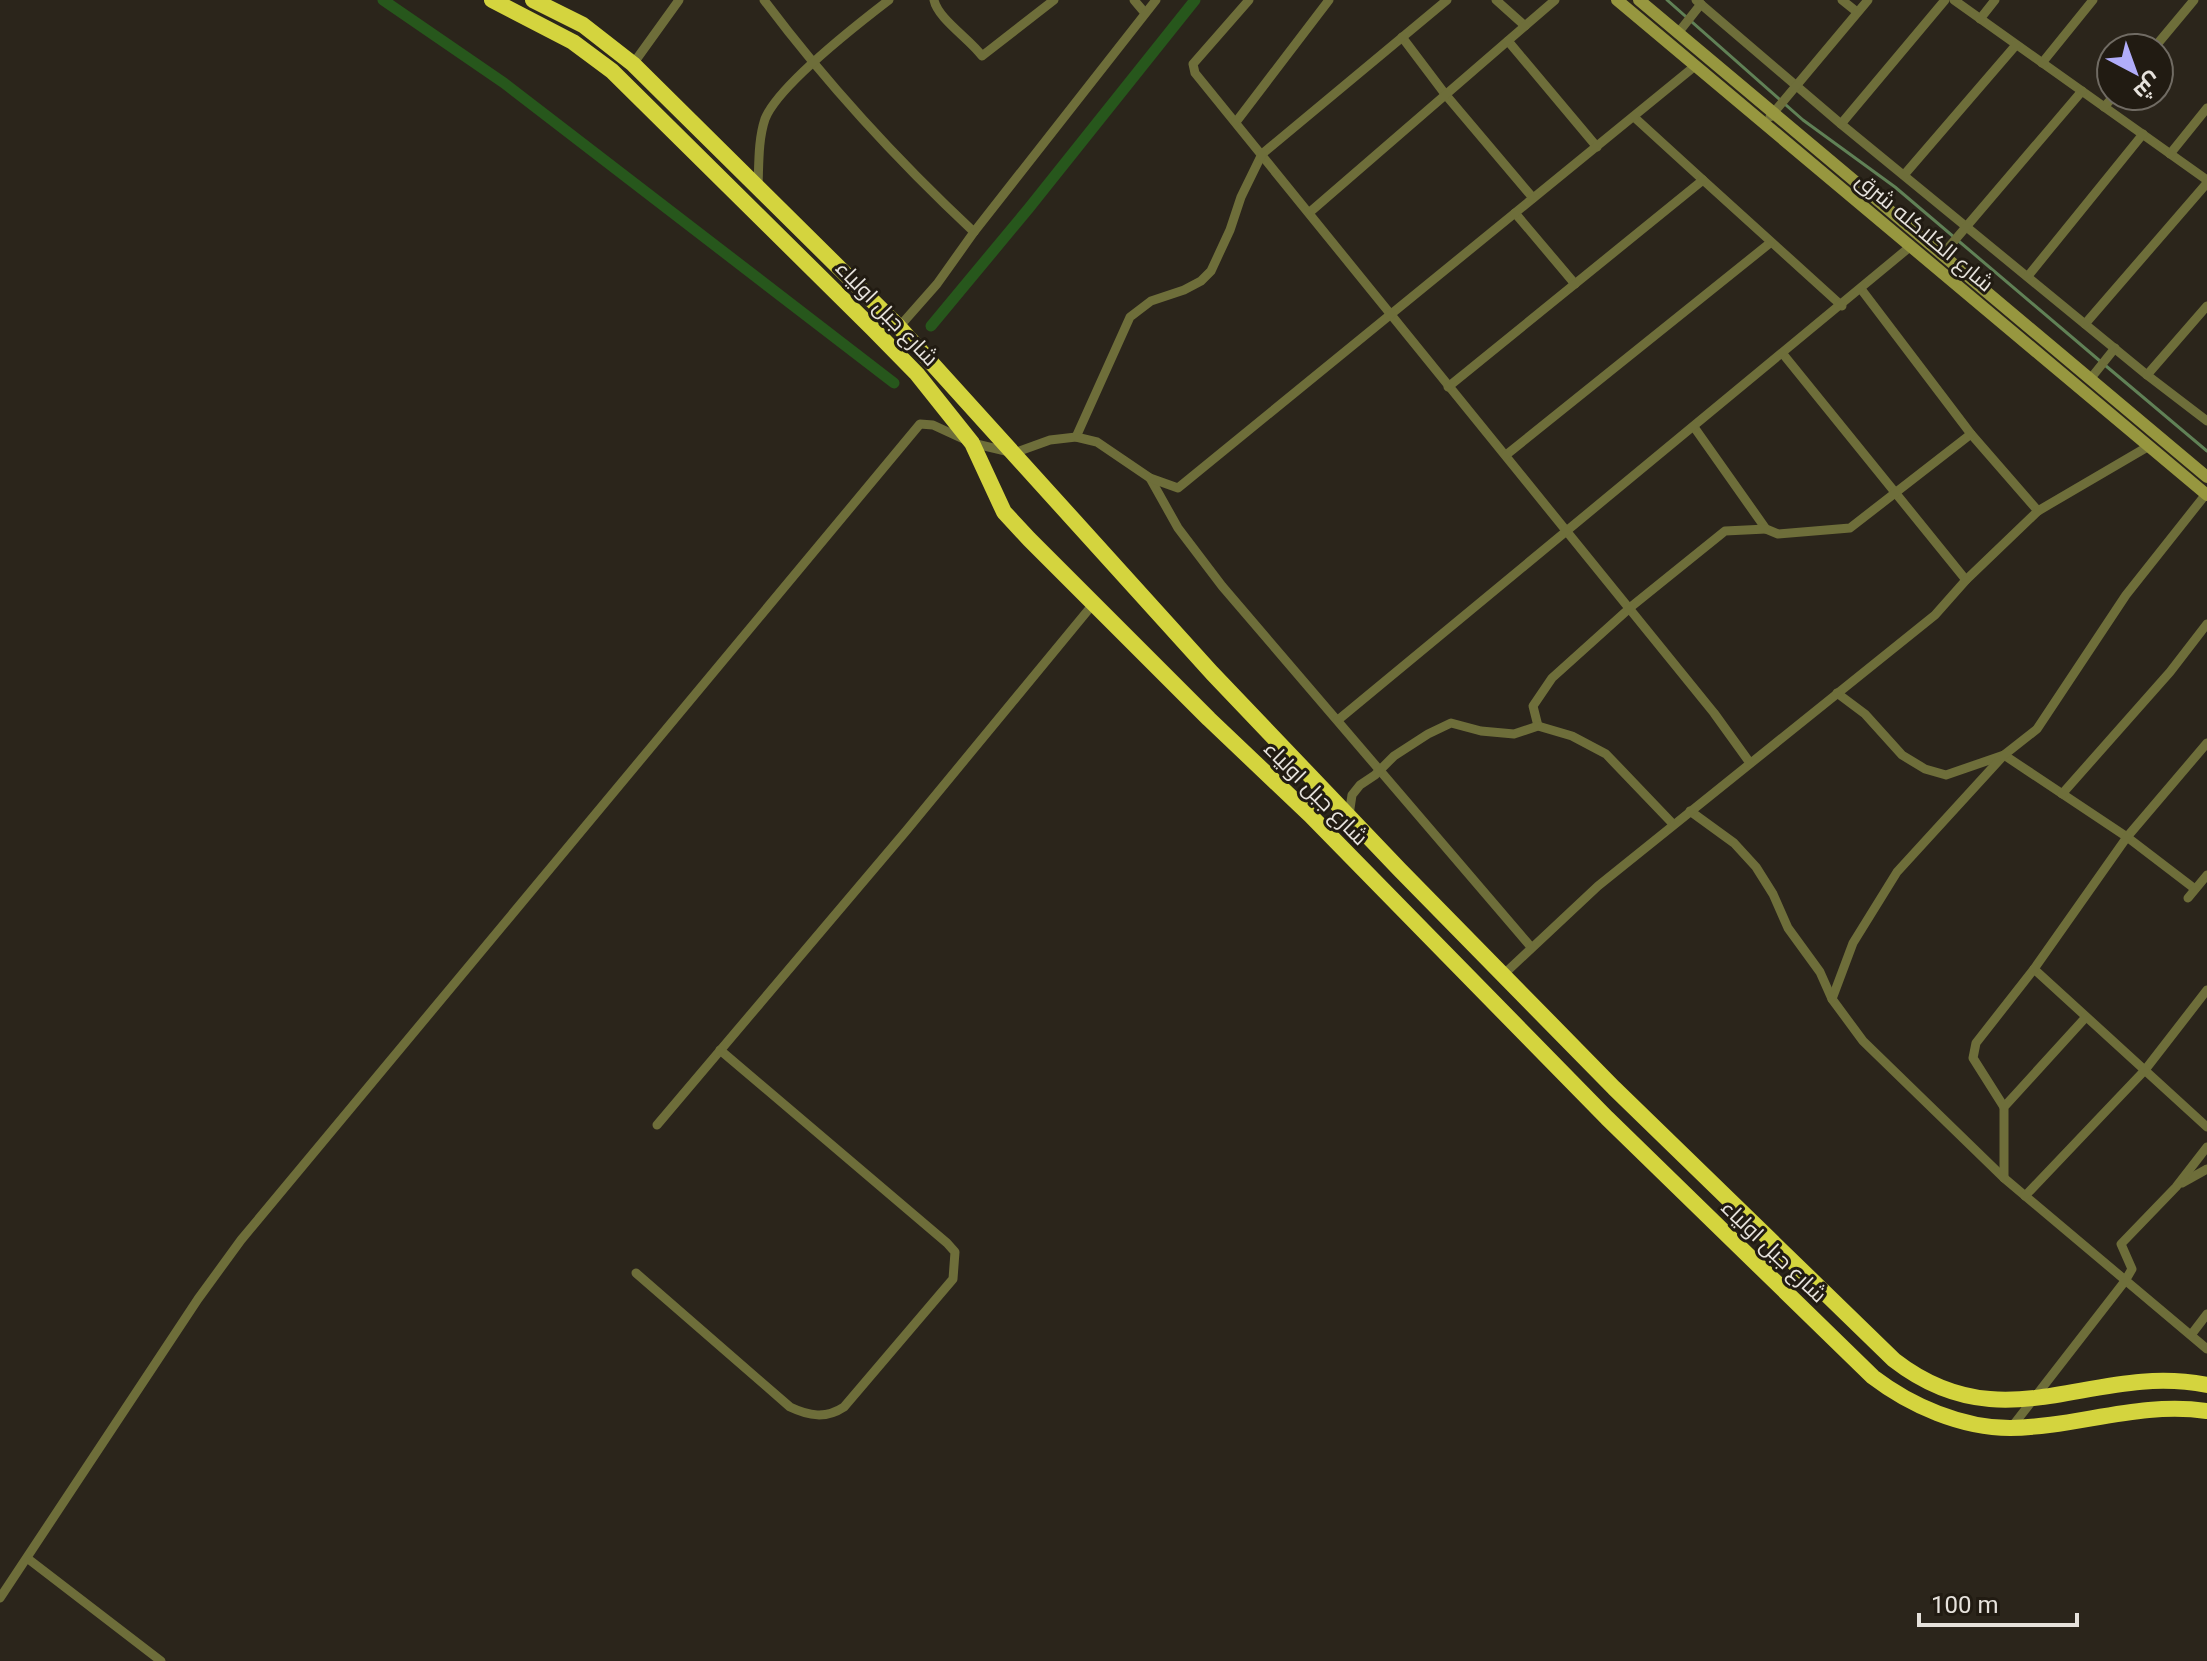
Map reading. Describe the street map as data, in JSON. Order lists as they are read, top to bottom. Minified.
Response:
{"streets":{"highway":["شارع جبل اولياء"],"street":["شارع الكلاكله شرق"]},"scale_bar":"100 m","north":"bottom right"}
